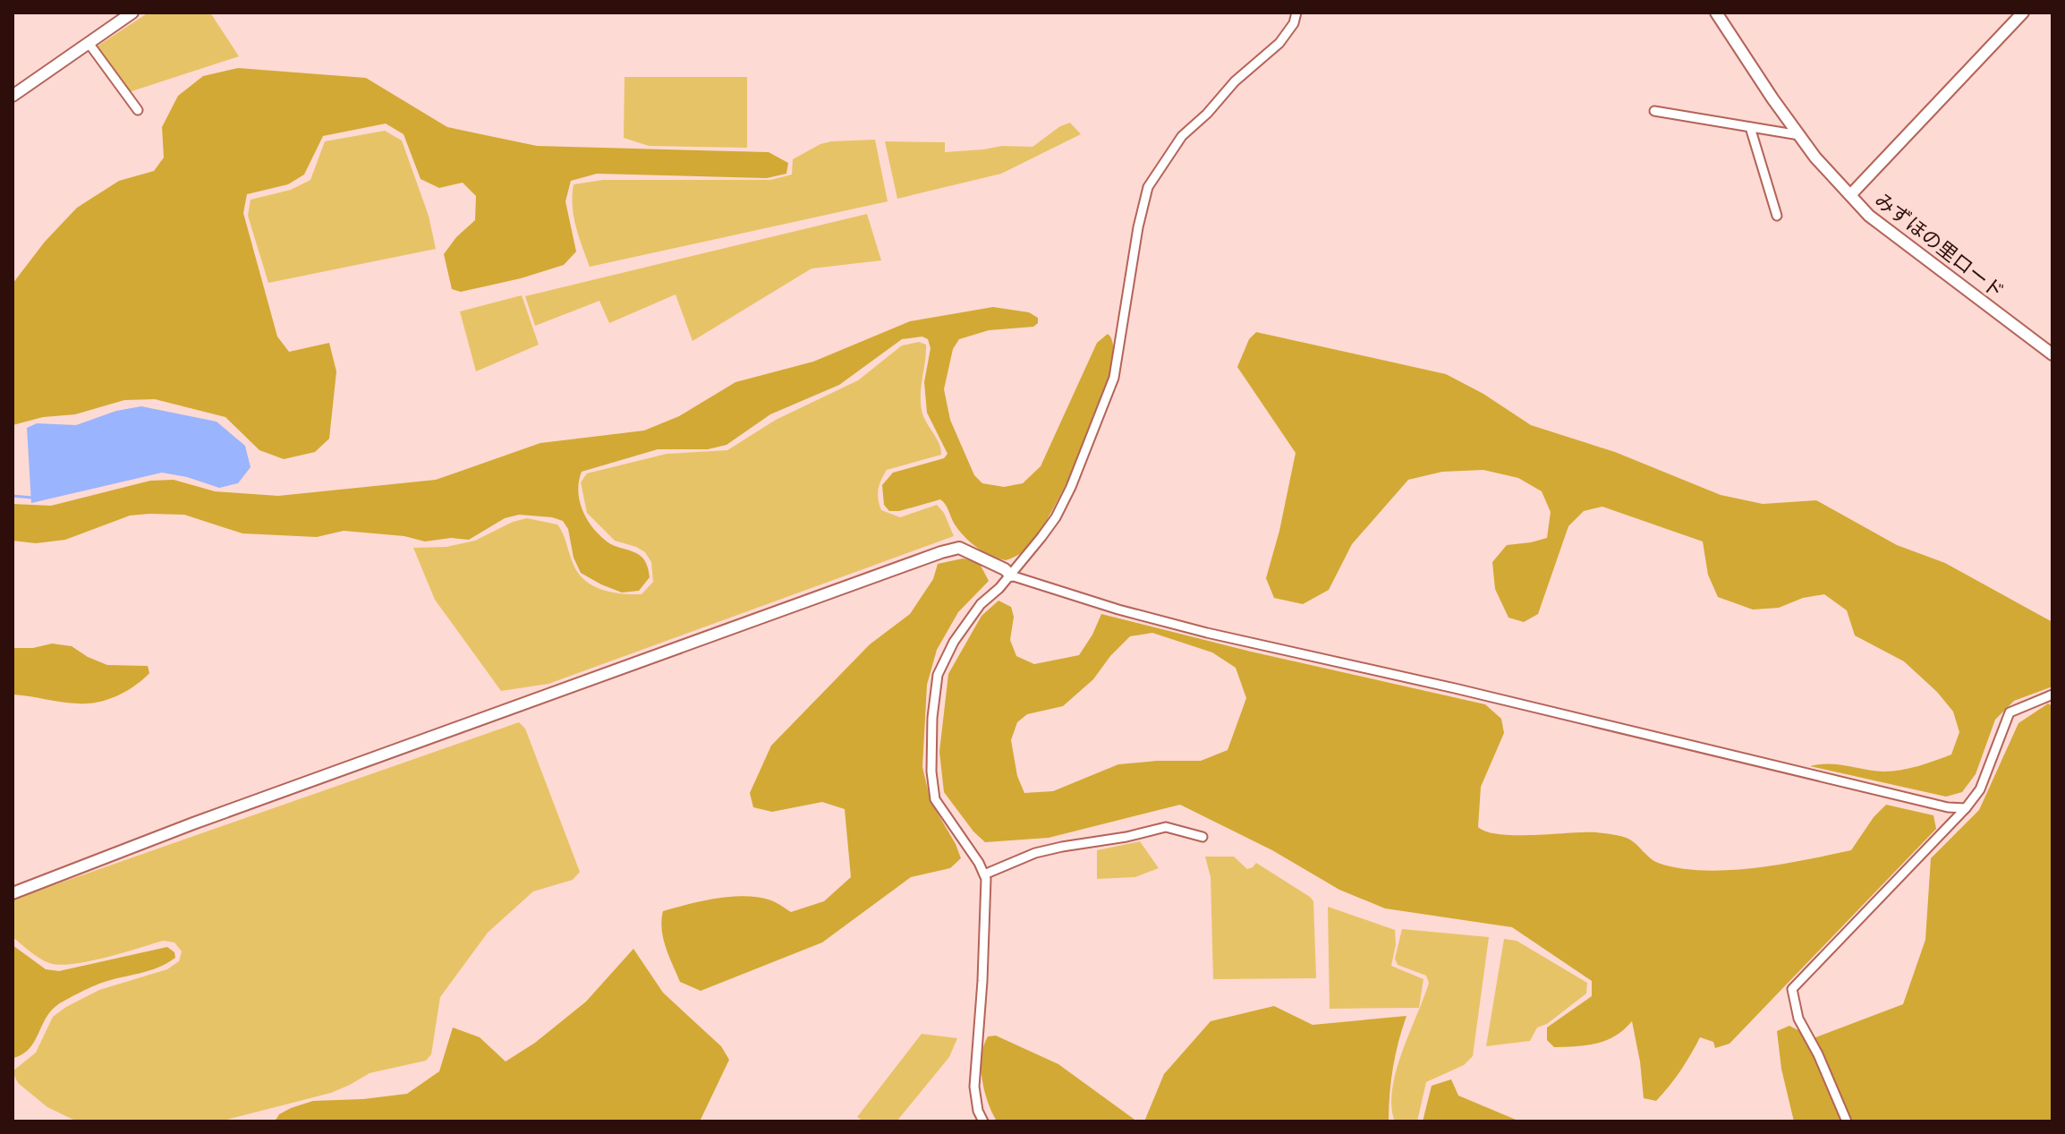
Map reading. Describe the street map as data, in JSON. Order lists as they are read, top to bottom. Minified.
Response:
{"streets":{"street":["みずほの里ロード"]}}
